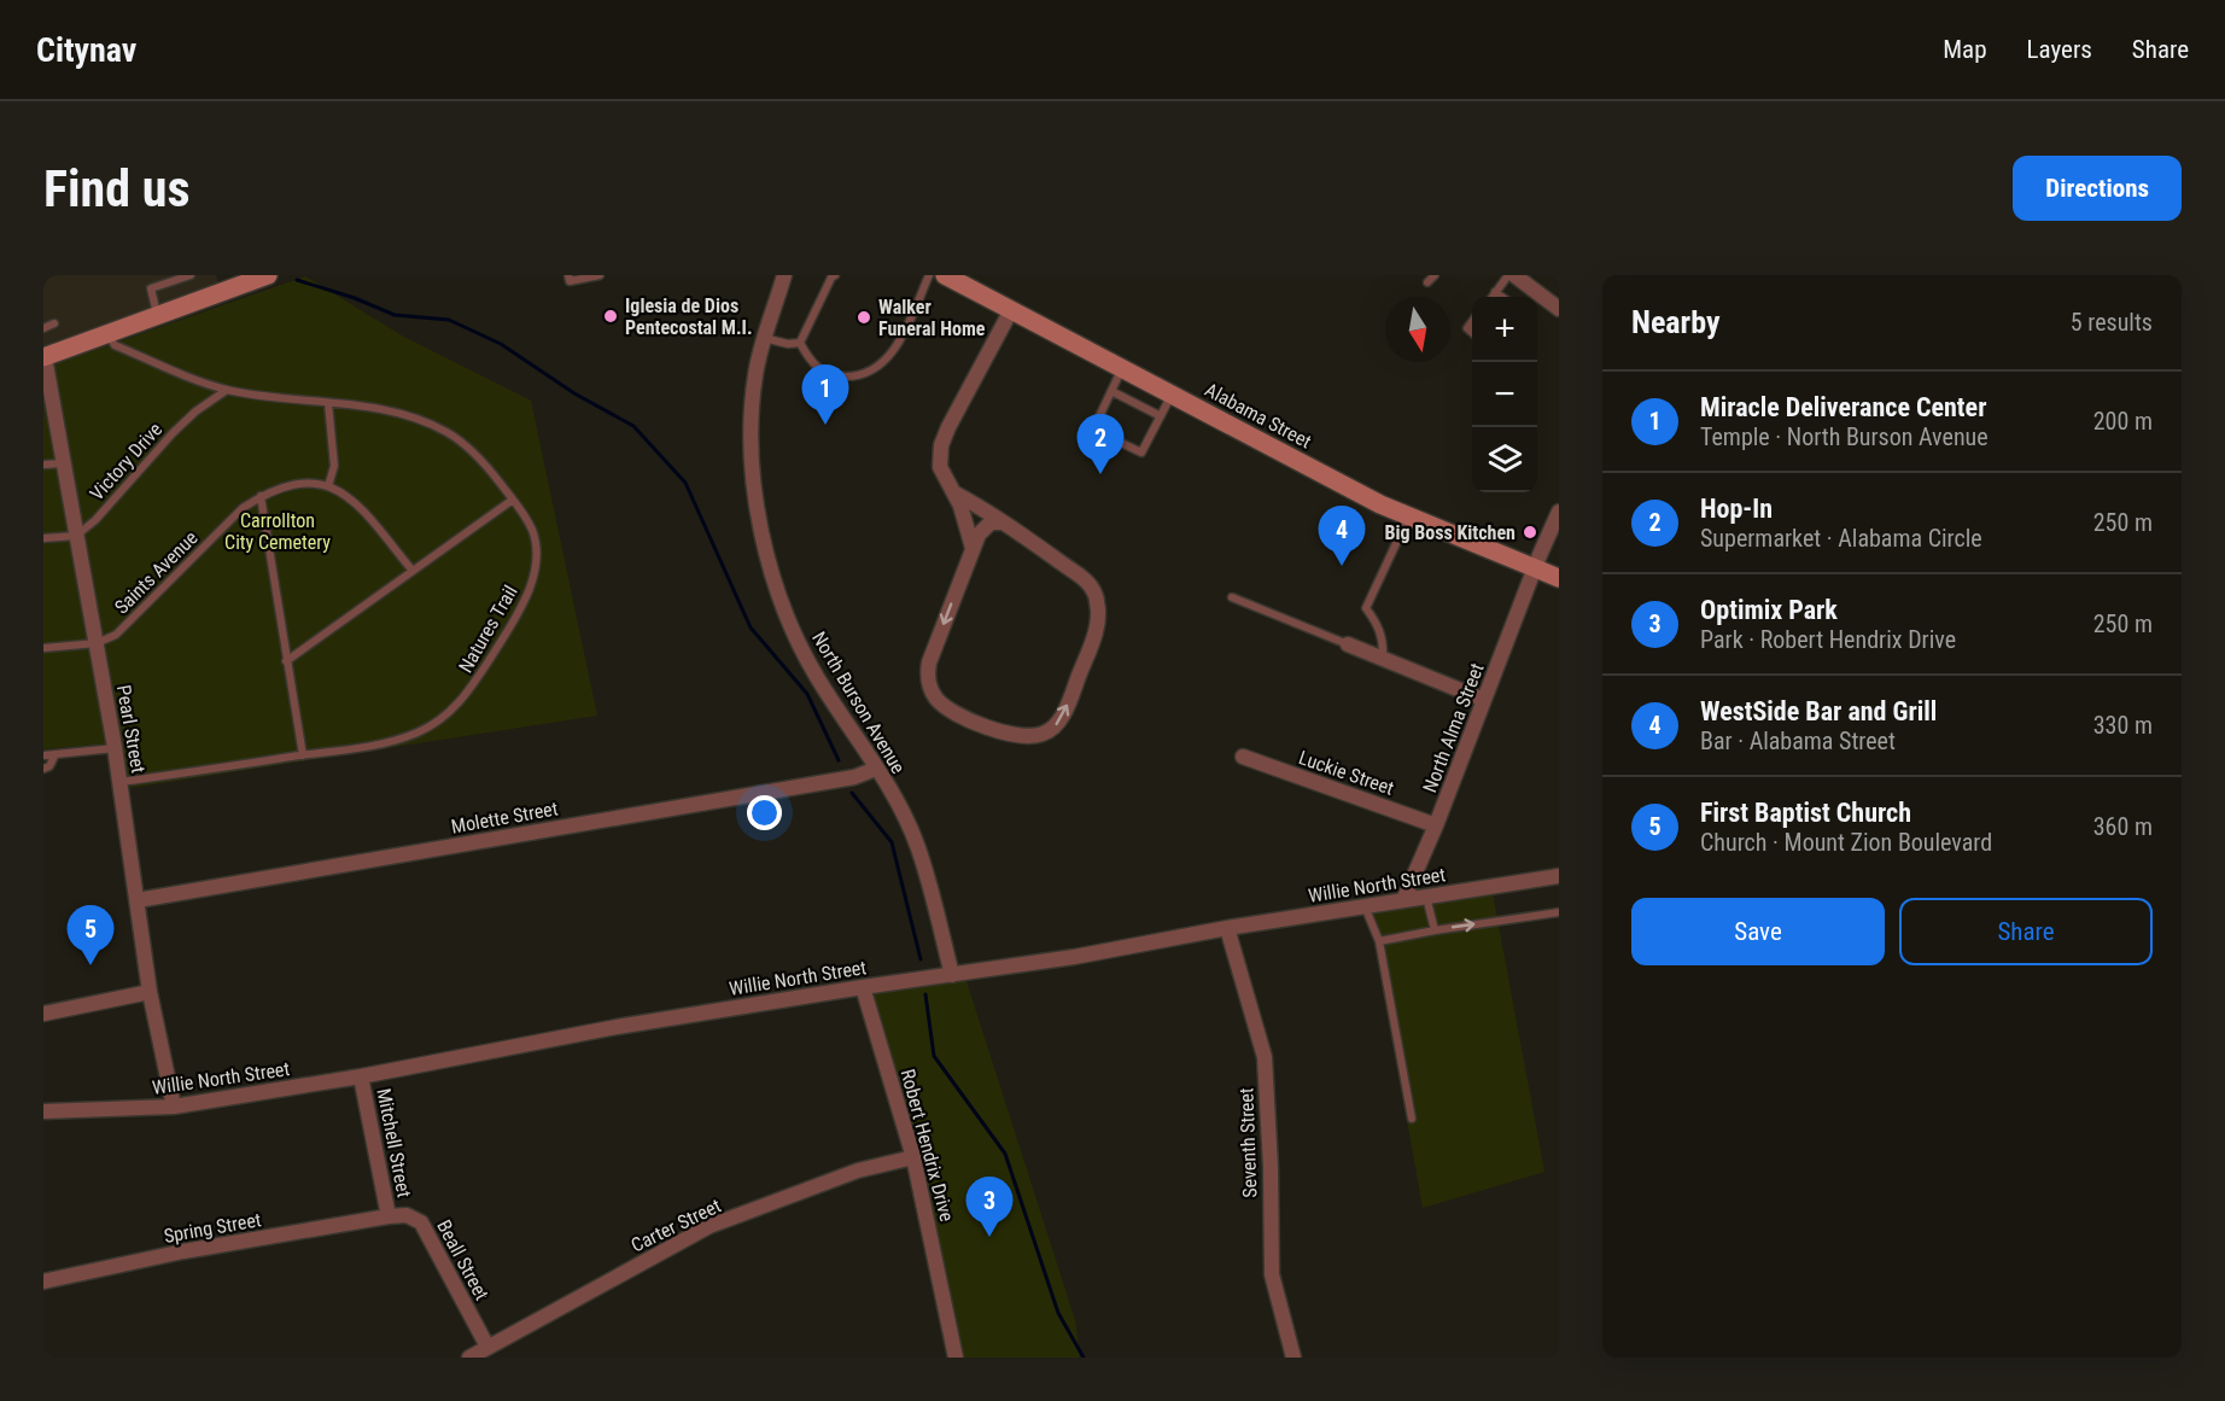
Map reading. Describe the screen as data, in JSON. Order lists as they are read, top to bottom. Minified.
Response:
{"streets":{"main road":["Alabama Street"],"street":["North Burson Avenue","North Alma Street","Pearl Street","Luckie Street","Molette Street","Willie North Street","Mitchell Street","Seventh Street","Robert Hendrix Drive","Carter Street","Spring Street","Beall Street"],"lane":["Victory Drive","Saints Avenue","Natures Trail"]},"crossings":[["Alabama Street","North Alma Street"],["Victory Drive","Natures Trail"],["Victory Drive","Pearl Street"],["Saints Avenue","Pearl Street"],["Natures Trail","Pearl Street"],["North Burson Avenue","Molette Street"],["North Burson Avenue","Willie North Street"],["North Alma Street","Luckie Street"],["North Alma Street","Willie North Street"],["Pearl Street","Molette Street"],["Pearl Street","Willie North Street"],["Willie North Street","Mitchell Street"],["Willie North Street","Seventh Street"],["Willie North Street","Robert Hendrix Drive"],["Mitchell Street","Spring Street"],["Mitchell Street","Beall Street"],["Robert Hendrix Drive","Carter Street"],["Carter Street","Beall Street"],["Spring Street","Beall Street"]],"parks":["Carrollton City Cemetery"],"places":["Iglesia de Dios Pentecostal M.I.","Walker Funeral Home","Big Boss Kitchen"],"north":"bottom","page":{"header":"Citynav","nav":["Map","Layers","Share"],"buttons":["Directions",["Save","Share"]],"title":"Find us","heading":["Nearby","5 results"],"map_buttons":["+","−"],"pins":["1","2","4","5","3"],"list":[{"mark":"1","name":"Miracle Deliverance Center","note":"Temple · North Burson Avenue","value":"200 m"},{"mark":"2","name":"Hop-In","note":"Supermarket · Alabama Circle","value":"250 m"},{"mark":"3","name":"Optimix Park","note":"Park · Robert Hendrix Drive","value":"250 m"},{"mark":"4","name":"WestSide Bar and Grill","note":"Bar · Alabama Street","value":"330 m"},{"mark":"5","name":"First Baptist Church","note":"Church · Mount Zion Boulevard","value":"360 m"}]}}
